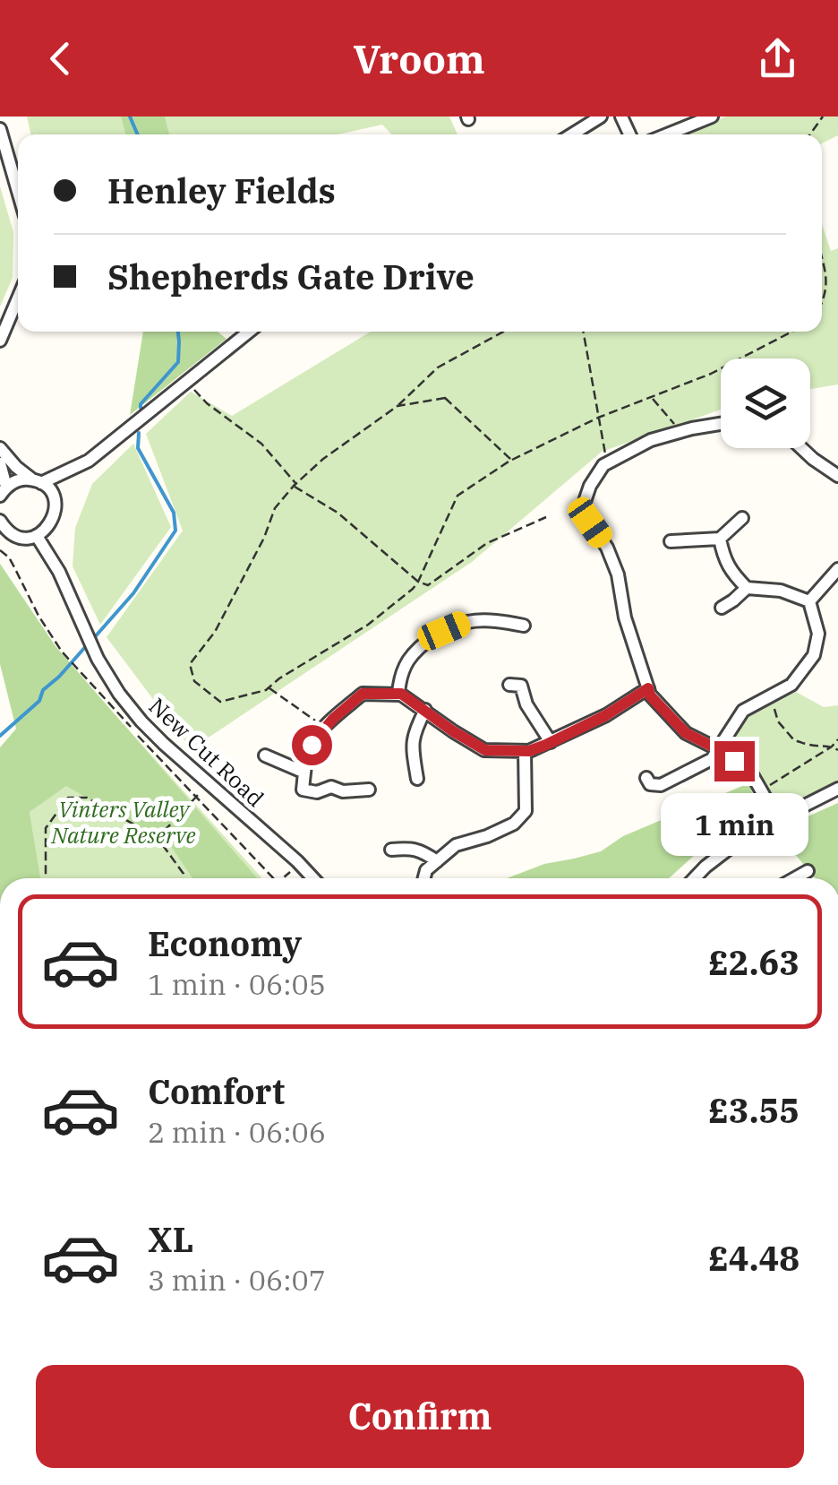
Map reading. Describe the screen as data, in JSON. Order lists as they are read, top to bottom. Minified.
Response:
{"streets":{"street":["New Cut Road"]},"parks":["Vinters Valley Nature Reserve"],"page":{"header":"Vroom","banner":["Henley Fields","Shepherds Gate Drive"],"bubble":"1 min","list":[{"name":"Economy","note":"1 min · 06:05","value":"£2.63"},{"name":"Comfort","note":"2 min · 06:06","value":"£3.55"},{"name":"XL","note":"3 min · 06:07","value":"£4.48"}],"buttons":"Confirm"}}
